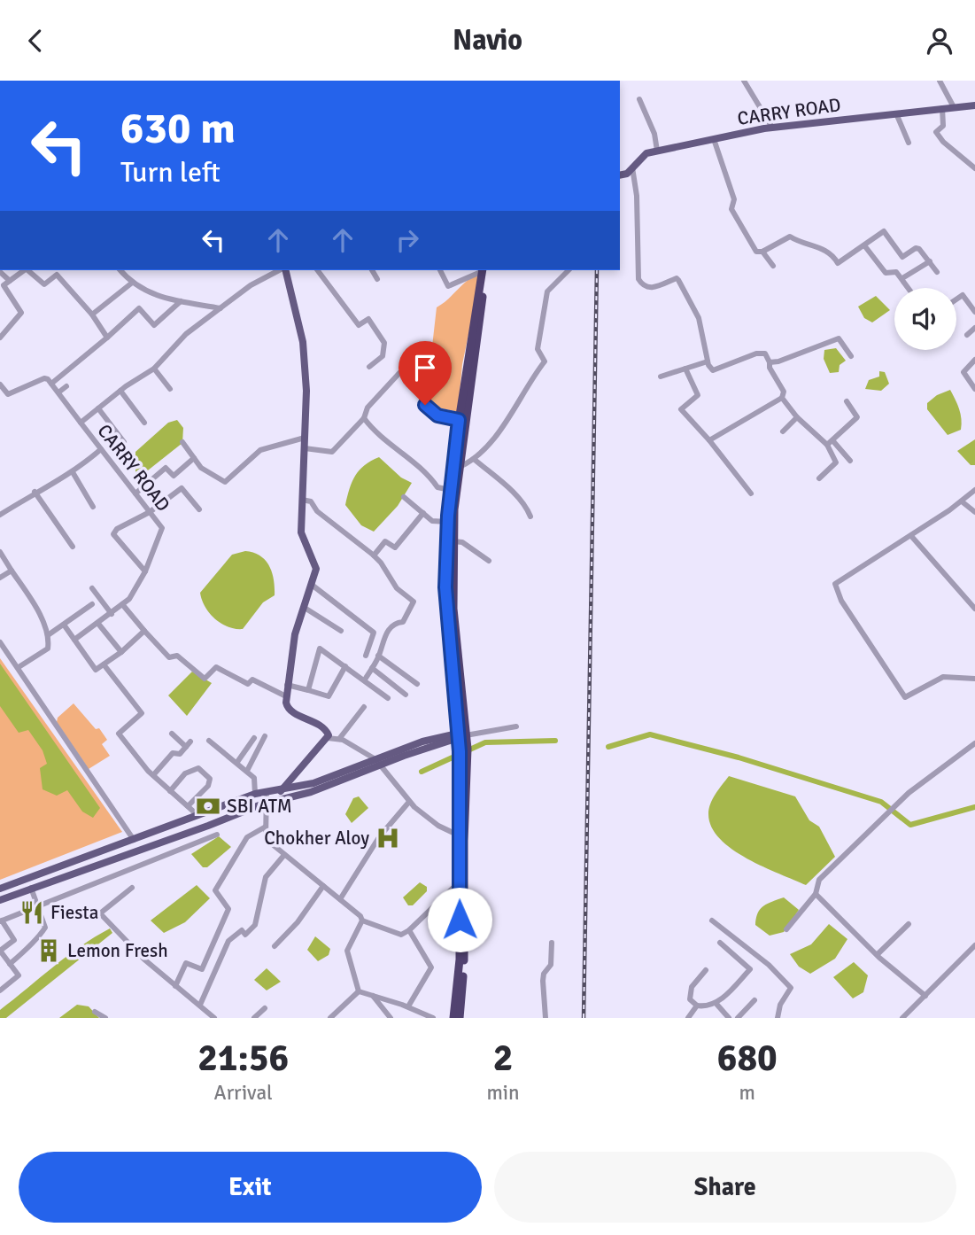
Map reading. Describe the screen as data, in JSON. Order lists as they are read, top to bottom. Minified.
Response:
{"streets":{"main road":["CARRY ROAD"]},"places":{"bank":["SBI ATM"],"hospital":["Chokher Aloy"],"restaurant":["Fiesta"],"building":["Lemon Fresh"]},"page":{"header":"Navio","turn":["630 m","Turn left"],"eta":["21:56","Arrival","2","min","680","m"],"buttons":["Exit","Share"]}}
